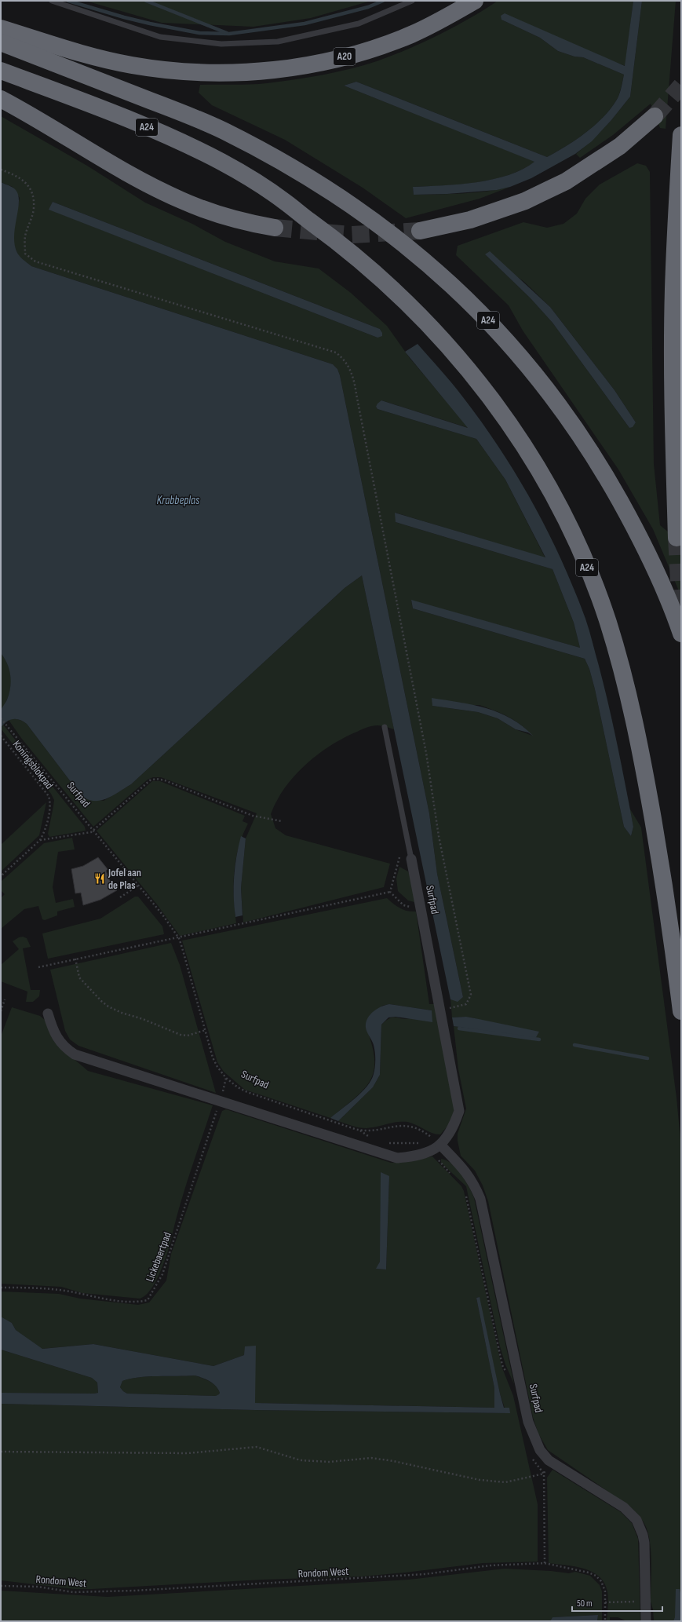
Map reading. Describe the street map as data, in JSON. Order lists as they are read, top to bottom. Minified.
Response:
{"streets":{"highway":["A20","A24"],"street":["Surfpad"],"path":["Koningsblokpad","Lickebaertpad","Rondom West"]},"crossings":[["Surfpad","Lickebaertpad"]],"water":["Krabbeplas"],"places":{"restaurant":["Jofel aan de Plas"]},"scale_bar":"50 m"}
